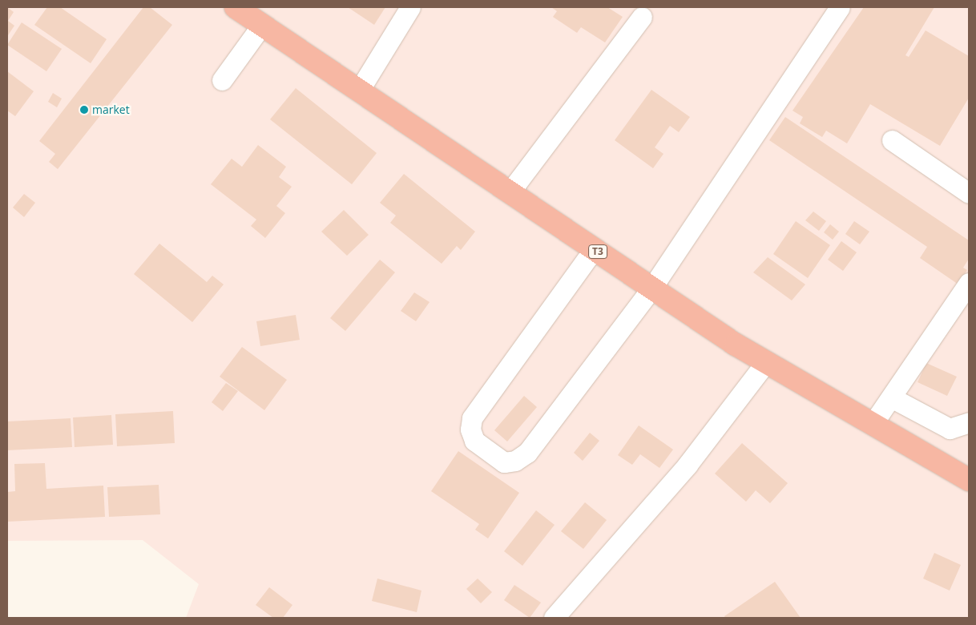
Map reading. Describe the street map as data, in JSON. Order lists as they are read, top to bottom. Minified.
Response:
{"streets":{"highway":["T3"]},"places":["market"]}
